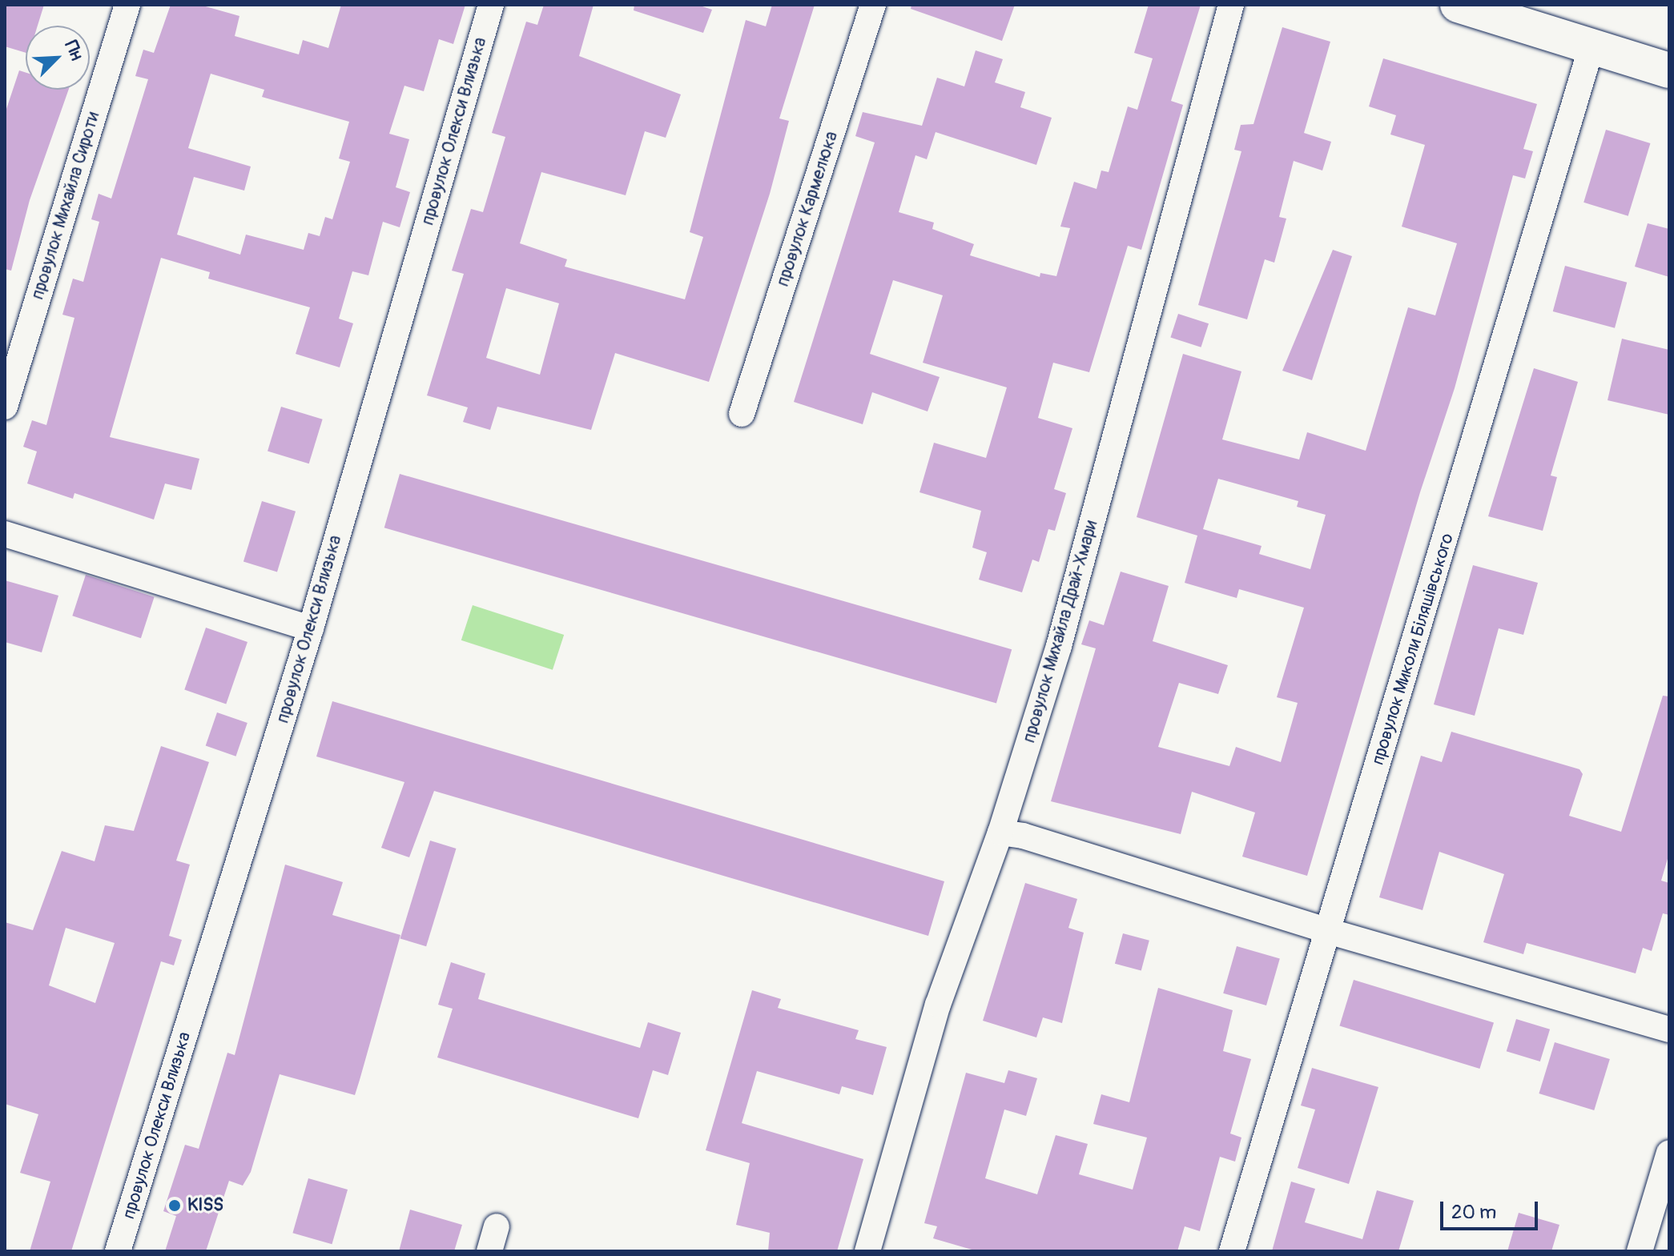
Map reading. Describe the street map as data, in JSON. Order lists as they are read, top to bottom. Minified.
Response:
{"streets":{"street":["провулок Олекси Влизька","провулок Михайла Сироти","провулок Кармелюка","провулок Михайла Драй-Хмари","провулок Миколи Біляшівського"]},"places":["KISS"],"scale_bar":"20 m","north":"top right"}
